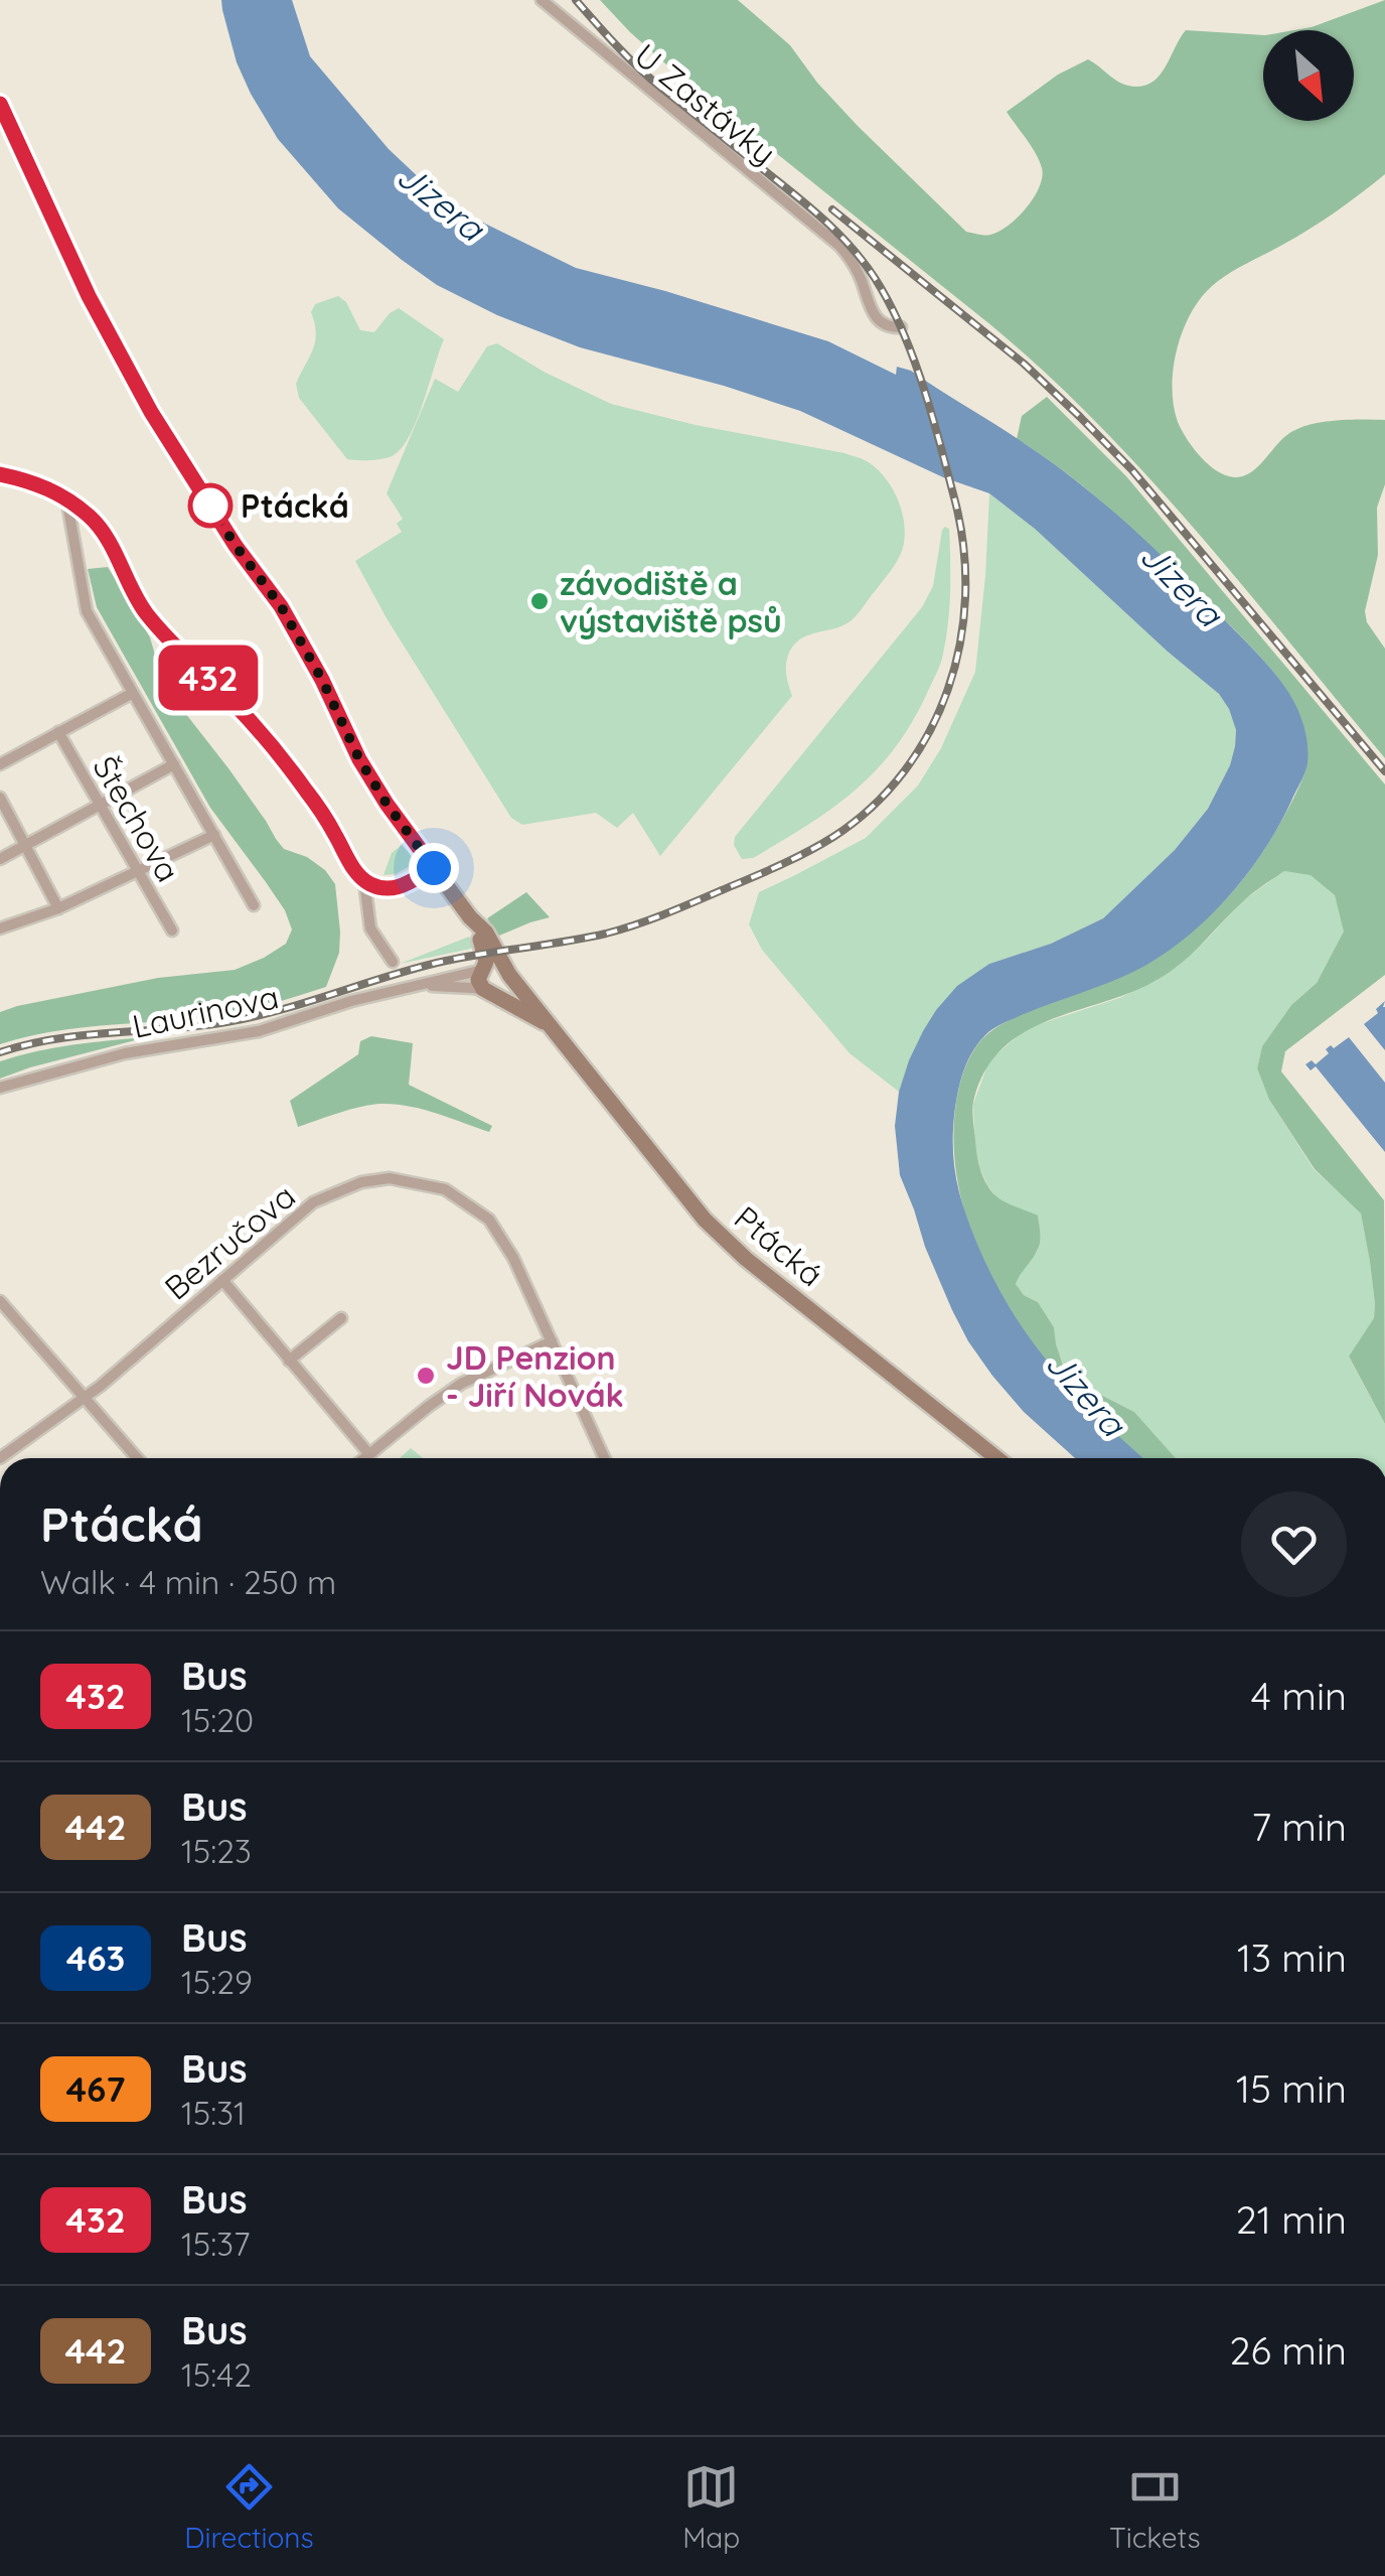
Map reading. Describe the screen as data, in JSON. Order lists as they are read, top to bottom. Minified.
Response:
{"streets":{"street":["U Zastávky","Štechova","Laurinova","Bezručova","Ptácká"]},"crossings":[["Laurinova","Ptácká"]],"water":["Jizera"],"places":["Ptácká","závodiště a výstaviště psů","JD Penzion - Jiří Novák"],"lines":["bus line 432"],"north":"bottom right","page":{"on_map":"432","heading":["Ptácká","Walk · 4 min · 250 m"],"list":[{"mark":"432","name":"Bus","note":"15:20","value":"4 min"},{"mark":"442","name":"Bus","note":"15:23","value":"7 min"},{"mark":"463","name":"Bus","note":"15:29","value":"13 min"},{"mark":"467","name":"Bus","note":"15:31","value":"15 min"},{"mark":"432","name":"Bus","note":"15:37","value":"21 min"},{"mark":"442","name":"Bus","note":"15:42","value":"26 min"}],"tabs":["Directions","Map","Tickets"]}}
